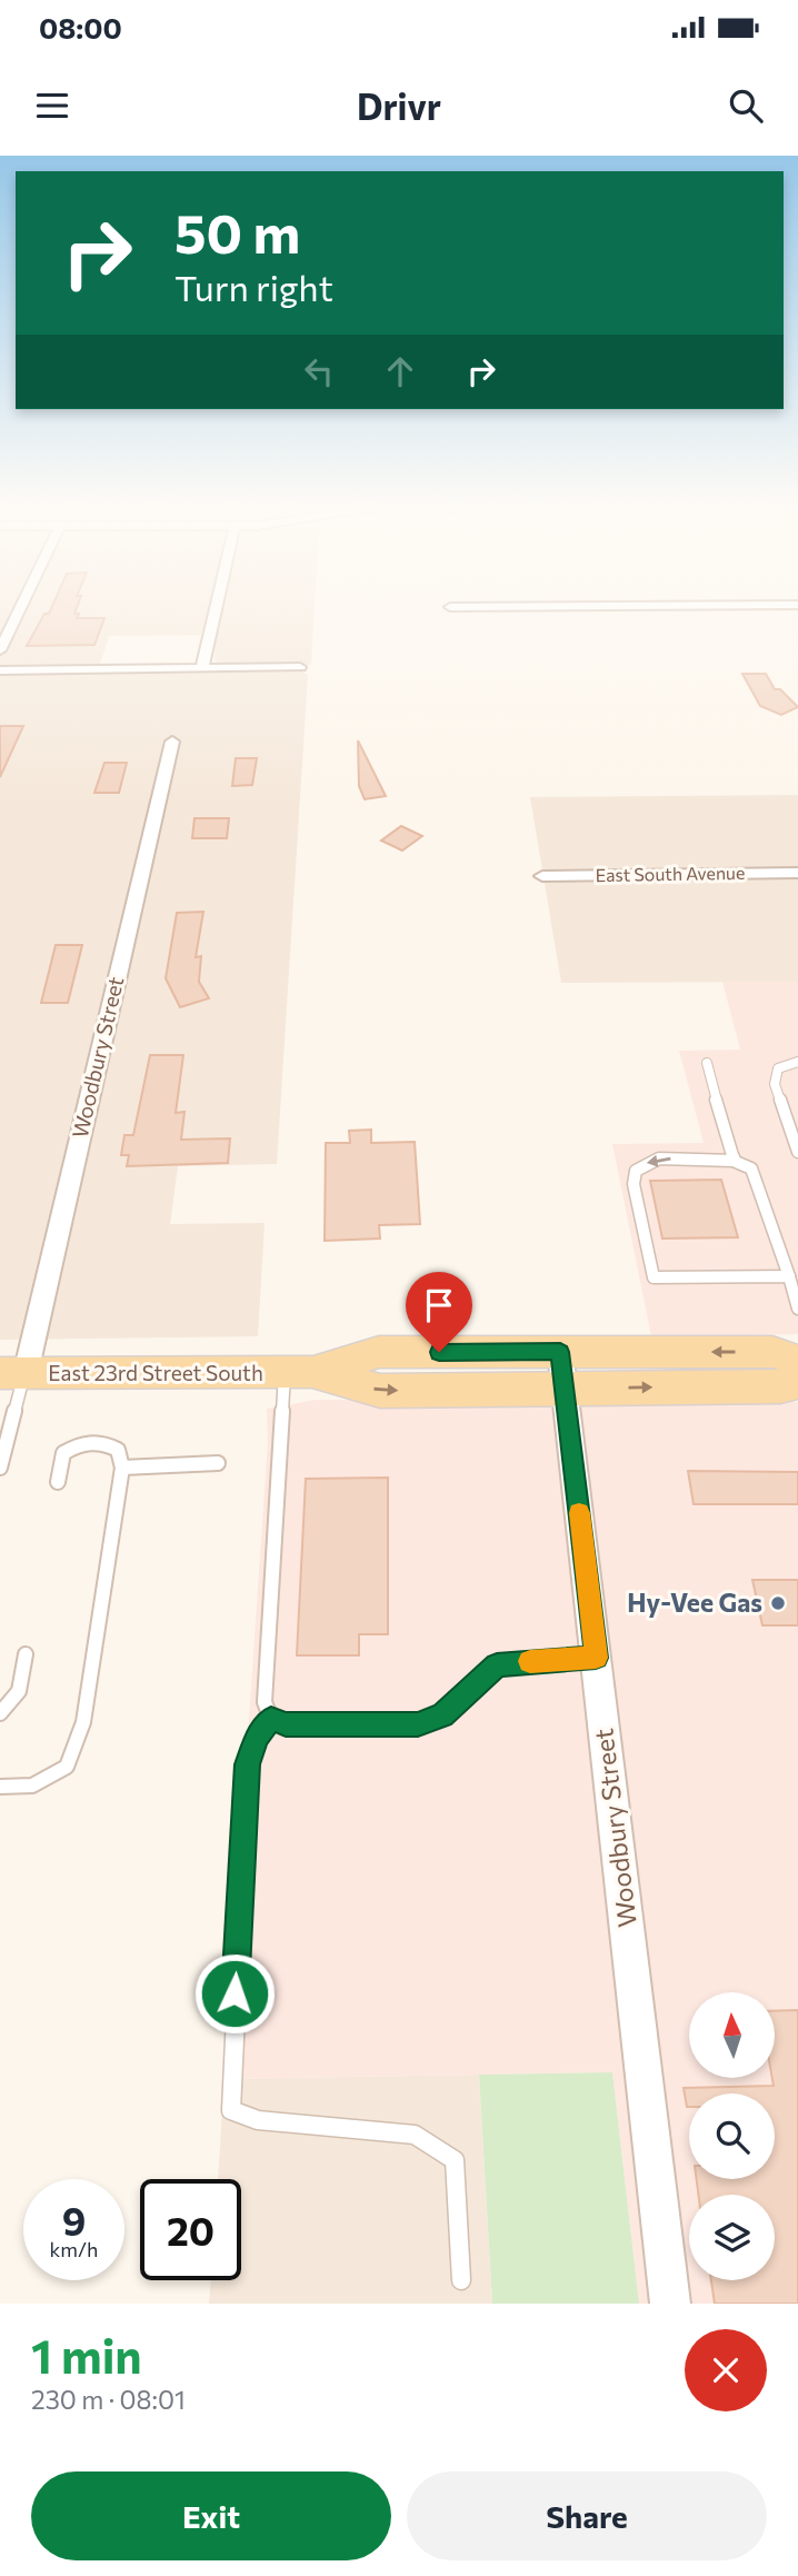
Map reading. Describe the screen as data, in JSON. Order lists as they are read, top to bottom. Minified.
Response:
{"streets":{"main road":["East 23rd Street South"],"street":["East South Avenue","Woodbury Street"]},"crossings":[["Woodbury Street","East 23rd Street South"]],"places":["Hy-Vee Gas"],"north":"top","page":{"status":"08:00","header":"Drivr","turn":["50 m","Turn right"],"speed":"9 km/h","limit":"20","heading":["1 min","230 m · 08:01"],"buttons":["Exit","Share"]}}
